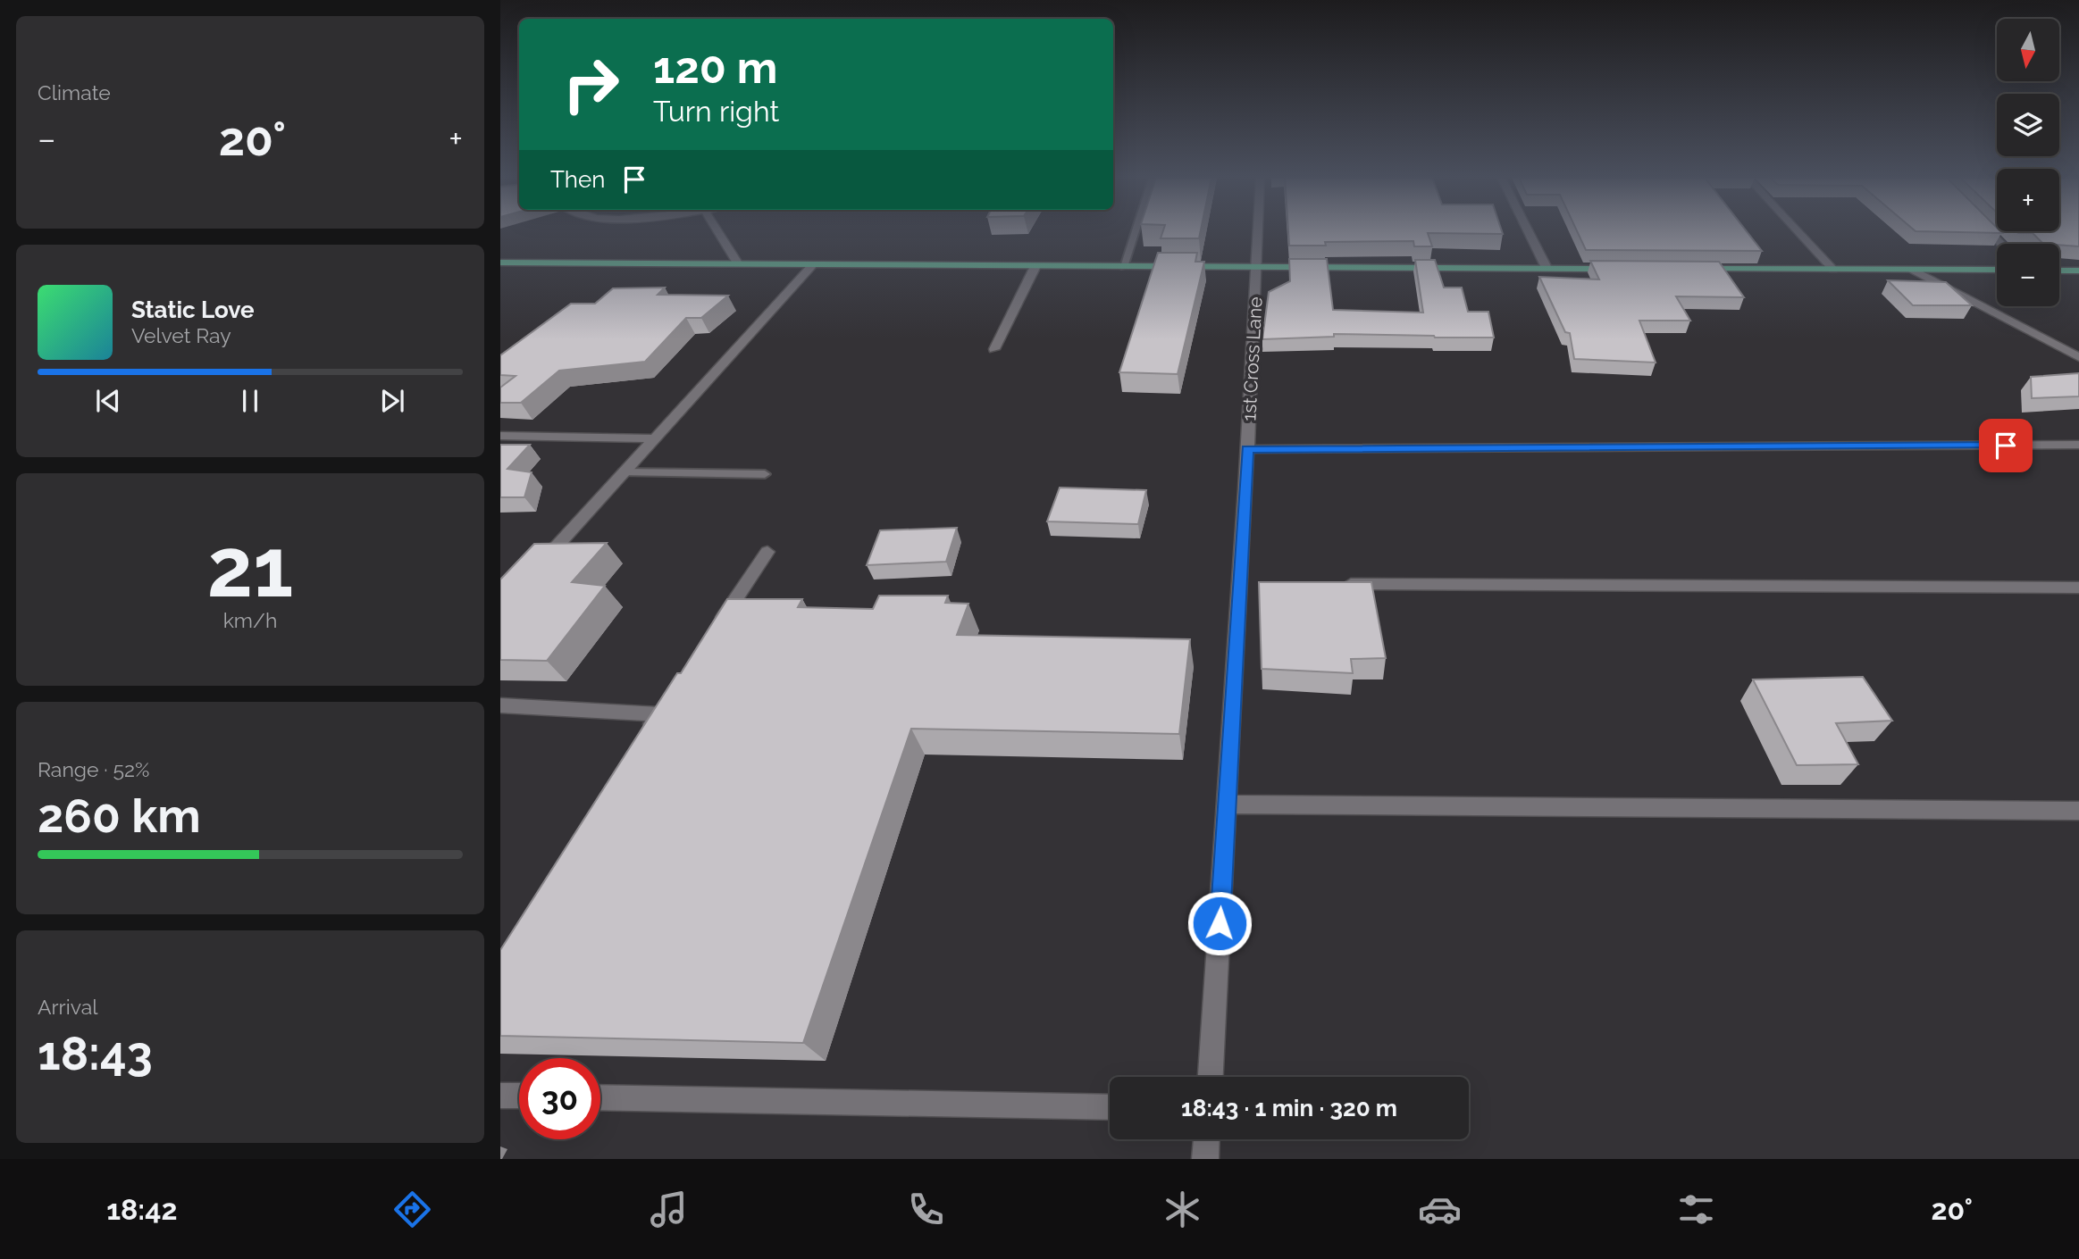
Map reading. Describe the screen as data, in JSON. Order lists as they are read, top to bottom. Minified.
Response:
{"streets":{"street":["1st Cross Lane"]},"north":"bottom","page":{"tile":["Climate",["21","km/h"],["Range · 52%","260 km"],["Arrival","18:43"]],"map_buttons":["+","−"],"turn":["120 m","Turn right"],"heat":["−","20°","+"],"then":"Then","song":["Static Love","Velvet Ray"],"limit":"30","trip":"18:43 · 1 min · 320 m","tabs":["18:42","20°"]}}
